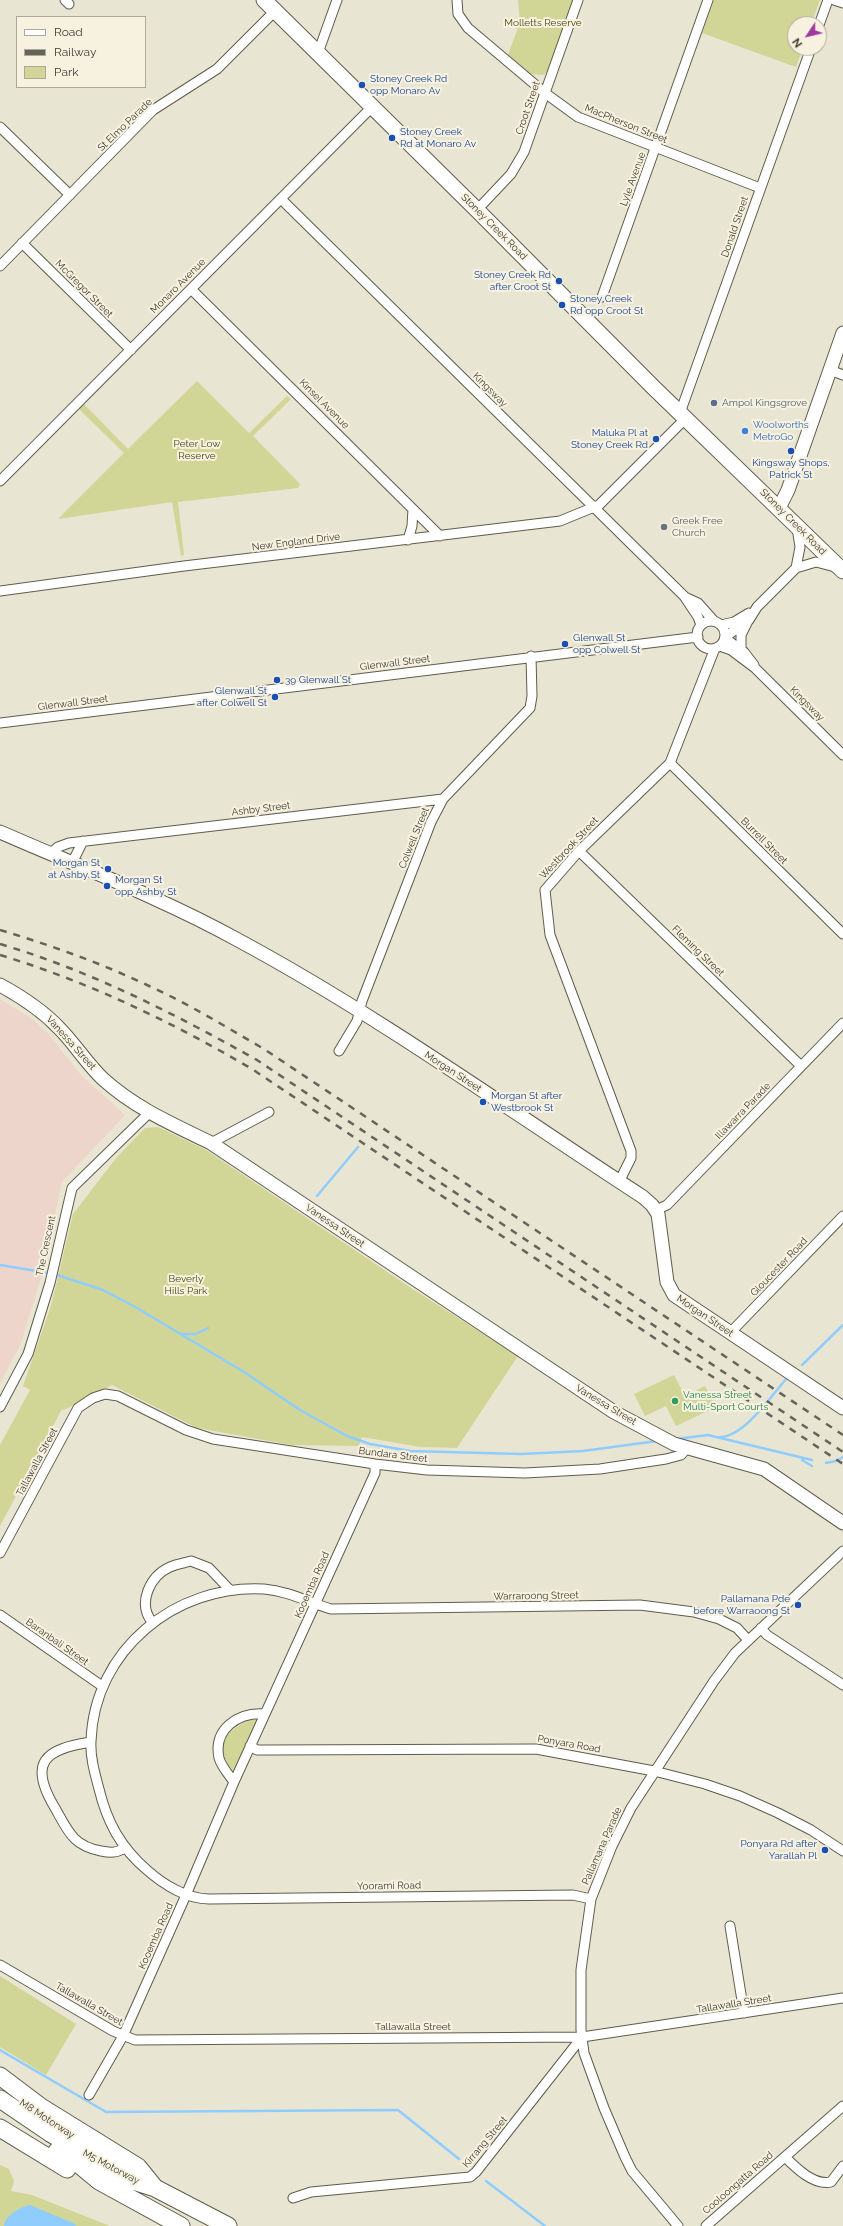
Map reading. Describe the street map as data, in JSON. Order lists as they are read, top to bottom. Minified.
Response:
{"streets":{"highway":["M8 Motorway","M5 Motorway"],"main road":["Stoney Creek Road"],"street":["Croot Street","MacPherson Street","St Elmo Parade","Lyle Avenue","Donald Street","Monaro Avenue","McGregor Street","Kingsway","Kinsel Avenue","New England Drive","Glenwall Street","Ashby Street","Colwell Street","Burrell Street","Westbrook Street","Fleming Street","Vanessa Street","Morgan Street","Illawarra Parade","The Crescent","Gloucester Road","Bundara Street","Tallawalla Street","Kooemba Road","Warraroong Street","Baranbali Street","Ponyara Road","Pallamana Parade","Yoorami Road","Kirrang Street","Cooloongatta Road"]},"crossings":[["Croot Street","MacPherson Street"],["Croot Street","Stoney Creek Road"],["MacPherson Street","Lyle Avenue"],["MacPherson Street","Donald Street"],["St Elmo Parade","Stoney Creek Road"],["St Elmo Parade","McGregor Street"],["Stoney Creek Road","Donald Street"],["Stoney Creek Road","Monaro Avenue"],["Stoney Creek Road","New England Drive"],["Donald Street","New England Drive"],["Monaro Avenue","McGregor Street"],["Monaro Avenue","Kingsway"],["Monaro Avenue","Kinsel Avenue"],["Kingsway","New England Drive"],["Kingsway","Westbrook Street"],["Kinsel Avenue","New England Drive"],["Glenwall Street","Colwell Street"],["Ashby Street","Colwell Street"],["Ashby Street","Morgan Street"],["Colwell Street","Morgan Street"],["Burrell Street","Westbrook Street"],["Westbrook Street","Fleming Street"],["Westbrook Street","Morgan Street"],["Fleming Street","Illawarra Parade"],["Vanessa Street","The Crescent"],["Vanessa Street","Bundara Street"],["Morgan Street","Illawarra Parade"],["Morgan Street","Gloucester Road"],["Bundara Street","Tallawalla Street"],["Bundara Street","Kooemba Road"],["Tallawalla Street","Kooemba Road"],["Tallawalla Street","Pallamana Parade"],["Tallawalla Street","Kirrang Street"],["Kooemba Road","Warraroong Street"],["Kooemba Road","Ponyara Road"],["Kooemba Road","Yoorami Road"],["Warraroong Street","Baranbali Street"],["Warraroong Street","Pallamana Parade"],["Warraroong Street","Yoorami Road"],["Baranbali Street","Yoorami Road"],["Ponyara Road","Pallamana Parade"],["Pallamana Parade","Yoorami Road"],["Pallamana Parade","Kirrang Street"],["M8 Motorway","M5 Motorway"]],"parks":["Molletts Reserve","Peter Low Reserve","Beverly Hills Park"],"places":["Stoney Creek Rd opp Monaro Av","Stoney Creek Rd at Monaro Av","Stoney Creek Rd after Croot St","Stoney Creek Rd opp Croot St","Ampol Kingsgrove","Woolworths MetroGo","Maluka Pl at Stoney Creek Rd","Kingsway Shops, Patrick St","Greek Free Church","Glenwall St opp Colwell St","39 Glenwall St","Glenwall St after Colwell St","Morgan St at Ashby St","Morgan St opp Ashby St","Morgan St after Westbrook St","Vanessa Street Multi-Sport Courts","Pallamana Pde before Warraoong St","Ponyara Rd after Yarallah Pl"],"legend":["Road","Railway","Park"],"north":"bottom left"}
